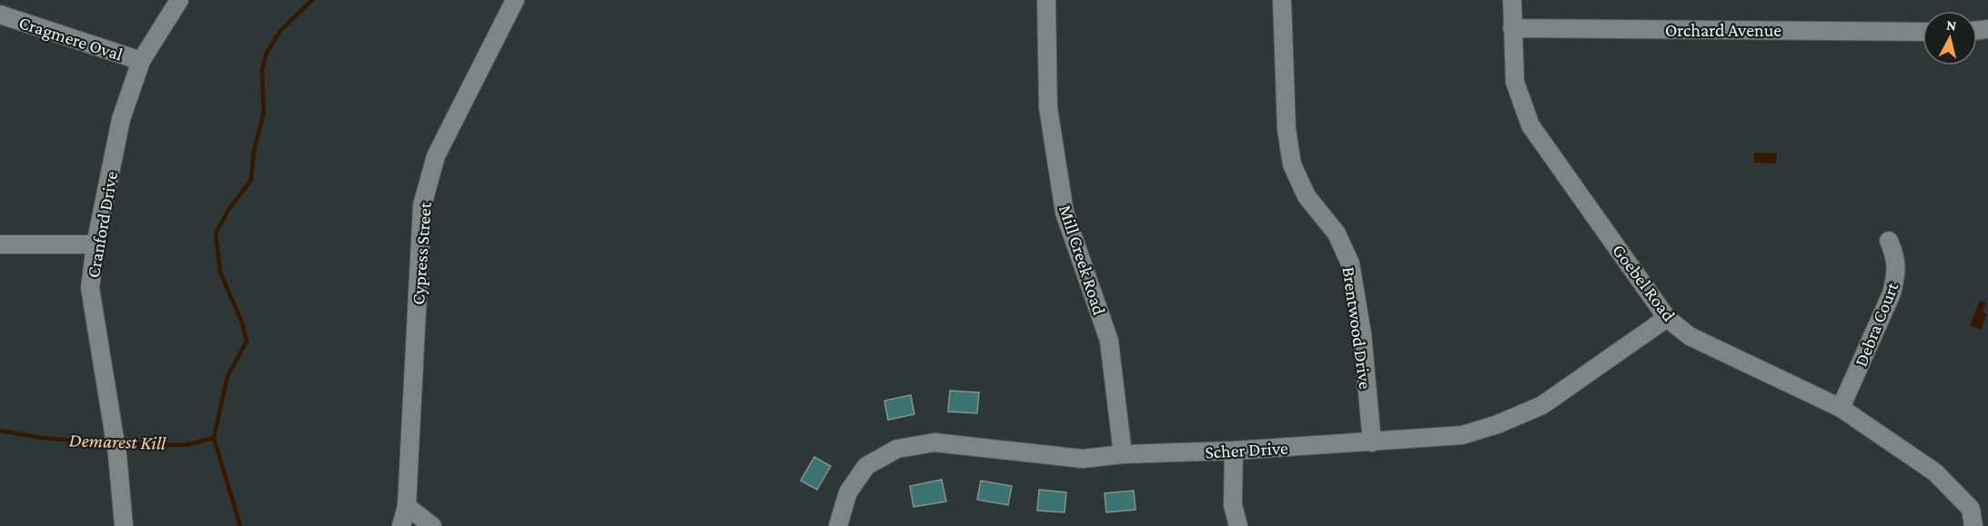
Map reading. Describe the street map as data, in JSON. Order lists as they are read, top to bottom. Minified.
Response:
{"streets":{"street":["Orchard Avenue","Cragmere Oval","Cranford Drive","Cypress Street","Mill Creek Road","Goebel Road","Debra Court","Brentwood Drive","Scher Drive"]},"crossings":[["Orchard Avenue","Goebel Road"],["Cragmere Oval","Cranford Drive"],["Mill Creek Road","Scher Drive"],["Goebel Road","Debra Court"],["Goebel Road","Scher Drive"],["Brentwood Drive","Scher Drive"]],"water":["Demarest Kill"],"north":"top"}
